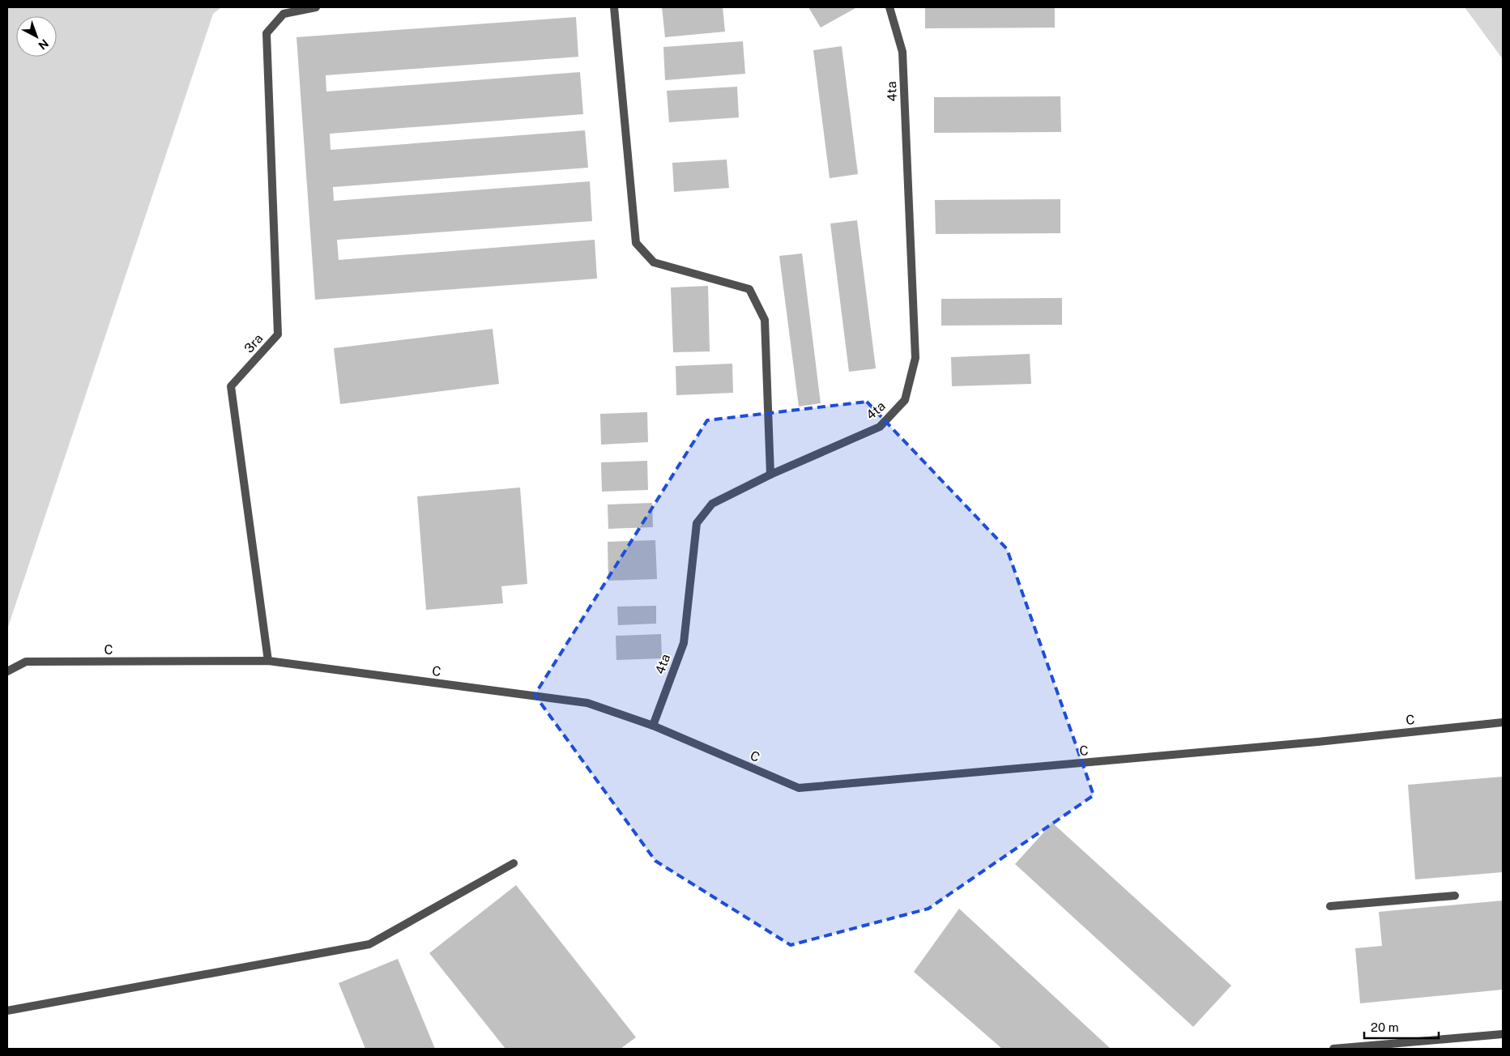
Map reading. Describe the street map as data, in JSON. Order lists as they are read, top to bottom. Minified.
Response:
{"streets":{"street":["4ta","3ra","C"]},"crossings":[["4ta","C"],["3ra","C"]],"scale_bar":"20 m","north":"bottom right"}
